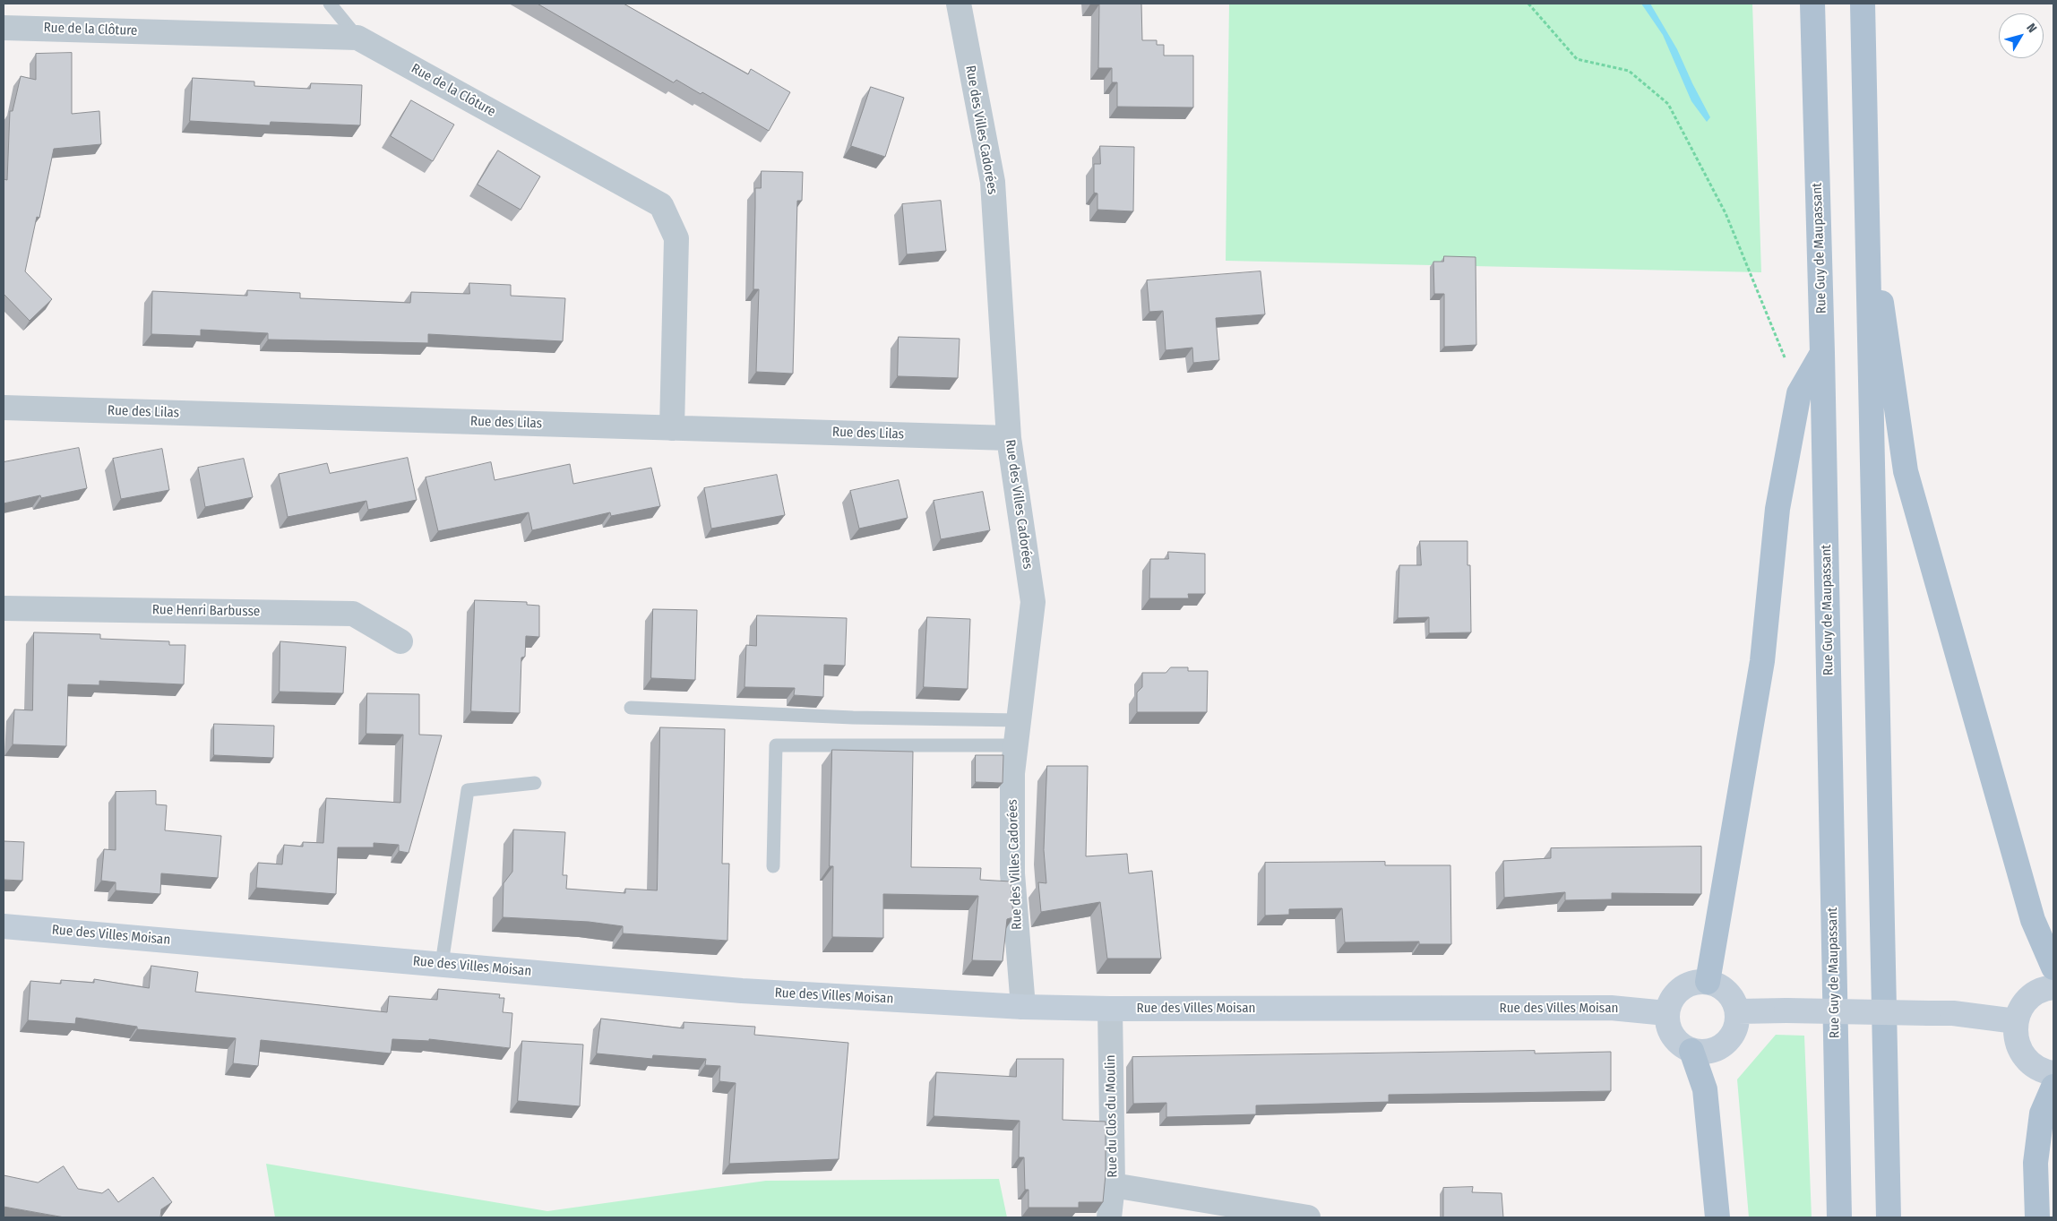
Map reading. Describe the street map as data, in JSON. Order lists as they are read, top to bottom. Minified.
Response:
{"streets":{"main road":["Rue Guy de Maupassant","Rue des Villes Moisan"],"street":["Rue de la Clôture","Rue des Villes Cadorées","Rue des Lilas","Rue Henri Barbusse","Rue du Clos du Moulin"]},"crossings":[["Rue de la Clôture","Rue des Lilas"],["Rue des Villes Cadorées","Rue des Lilas"],["Rue des Villes Cadorées","Rue des Villes Moisan"],["Rue des Villes Moisan","Rue du Clos du Moulin"]],"north":"top right"}
